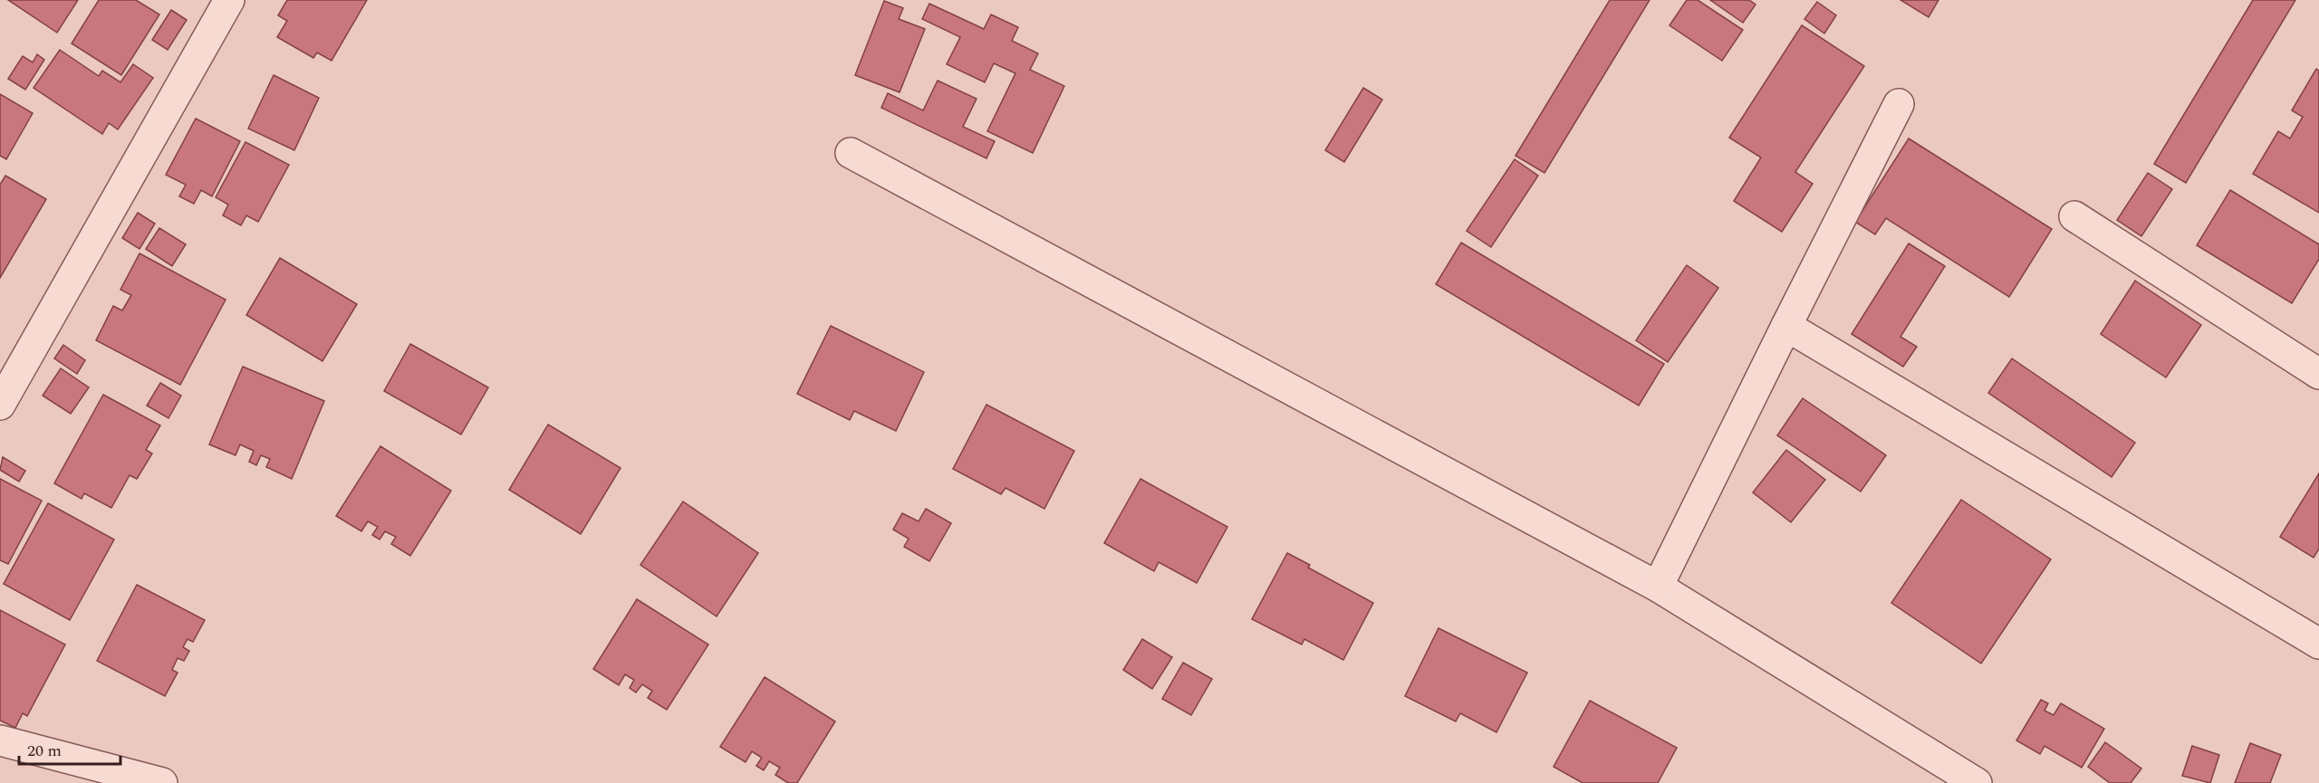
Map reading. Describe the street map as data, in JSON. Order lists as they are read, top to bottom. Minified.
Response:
{"scale_bar":"20 m"}
